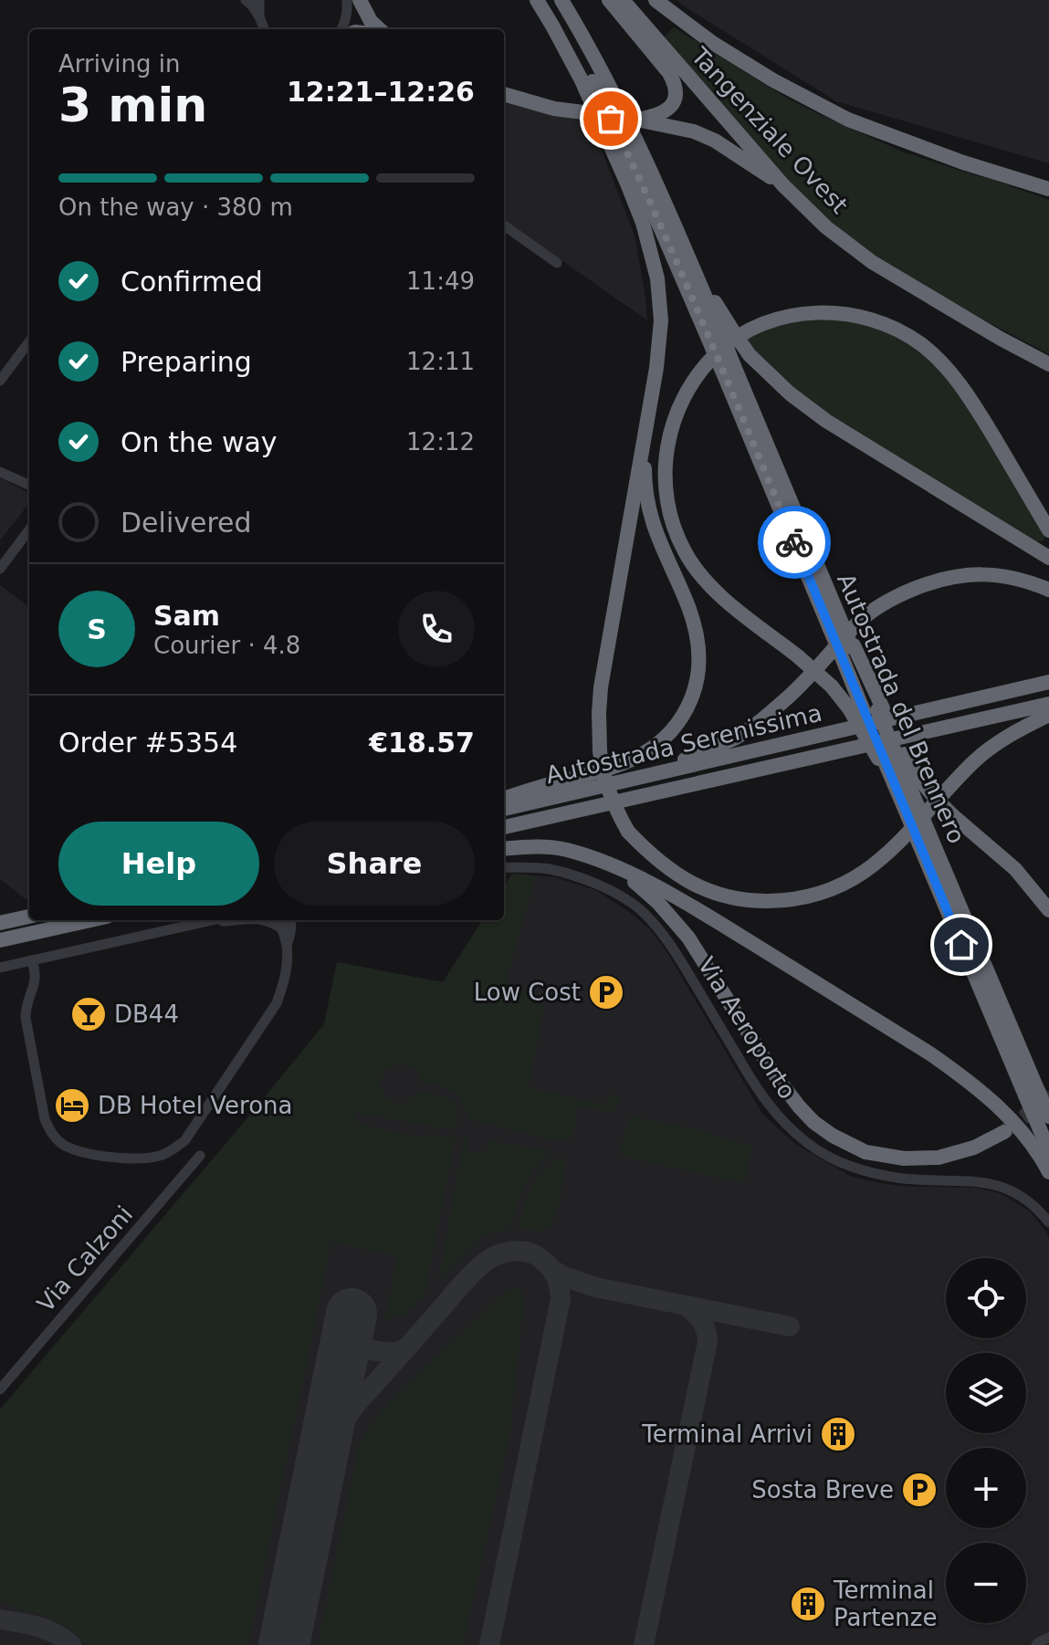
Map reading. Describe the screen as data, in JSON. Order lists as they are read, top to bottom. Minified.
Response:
{"streets":{"highway":["Tangenziale Ovest","Autostrada del Brennero","Autostrada Serenissima"],"street":["Via Aeroporto","Via Calzoni"]},"places":{"parking":["Low Cost","Sosta Breve"],"bar":["DB44"],"hotel":["DB Hotel Verona"],"building":["Terminal Arrivi","Terminal Partenze"]},"page":{"heading":["3 min","Arriving in","12:21–12:26"],"panel":["Sam","Courier · 4.8","Order #5354","€18.57"],"bar":"On the way · 380 m","list":[["Confirmed","11:49"],["Preparing","12:11"],["On the way","12:12"],"Delivered"],"round":"S","buttons":["Help","Share"],"map_buttons":["+","−"]}}
